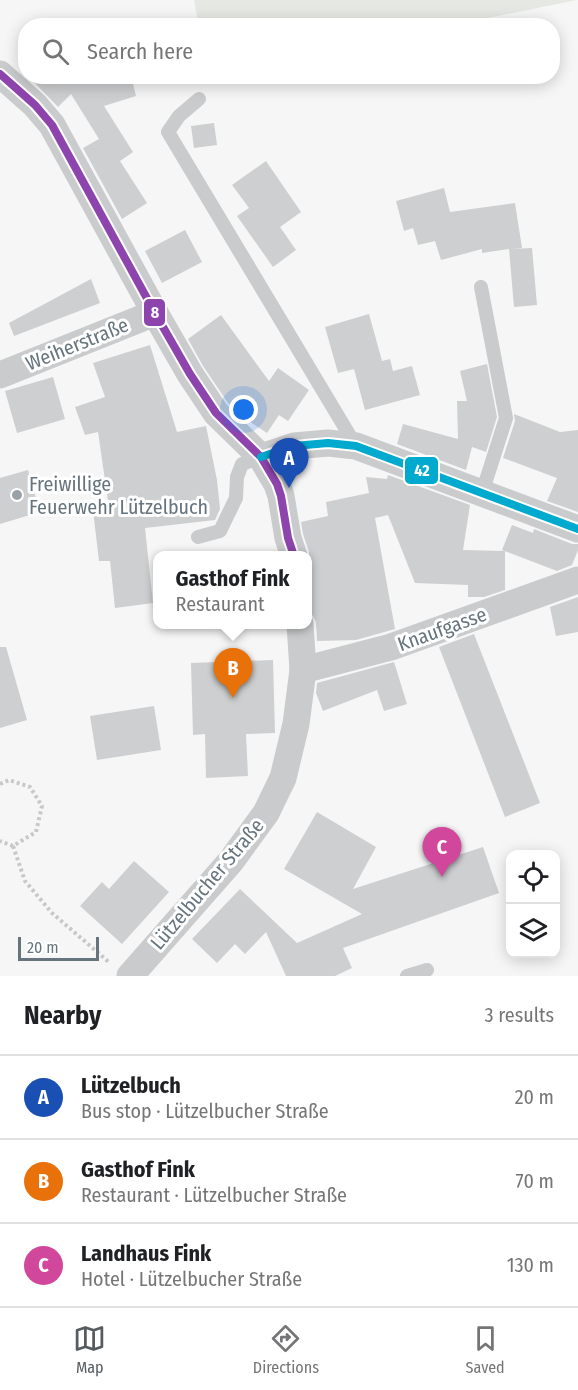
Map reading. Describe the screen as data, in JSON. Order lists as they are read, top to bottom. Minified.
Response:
{"streets":{"street":["Weiherstraße","Knaufgasse","Lützelbucher Straße"]},"crossings":[["Knaufgasse","Lützelbucher Straße"]],"places":["Freiwillige Feuerwehr Lützelbuch"],"lines":["transit line 8","transit line 42"],"scale_bar":"20 m","page":{"search":"Search here","pins":["A","B","C"],"popup":["Gasthof Fink","Restaurant"],"scale":"20 m","heading":["Nearby","3 results"],"list":[{"mark":"A","name":"Lützelbuch","note":"Bus stop · Lützelbucher Straße","value":"20 m"},{"mark":"B","name":"Gasthof Fink","note":"Restaurant · Lützelbucher Straße","value":"70 m"},{"mark":"C","name":"Landhaus Fink","note":"Hotel · Lützelbucher Straße","value":"130 m"}],"nav":["Map","Directions","Saved"]}}
